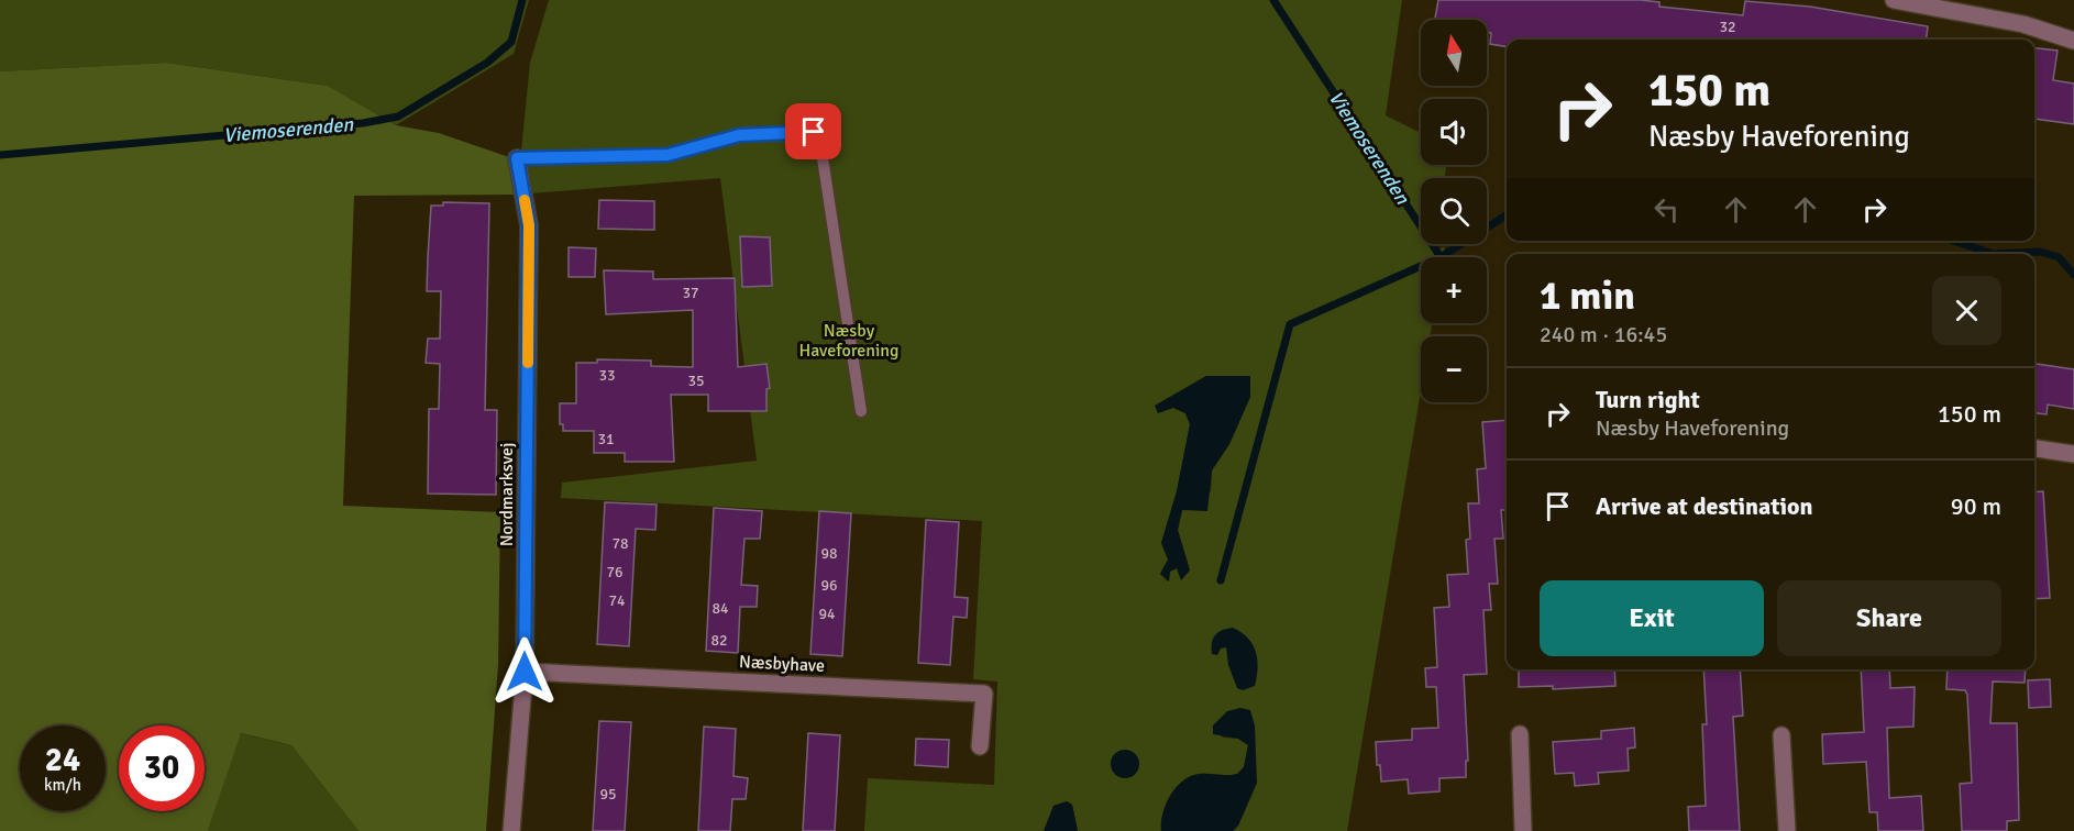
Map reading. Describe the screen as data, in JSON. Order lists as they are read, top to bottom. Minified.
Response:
{"streets":{"street":["Nordmarksvej","Næsbyhave"]},"crossings":[["Nordmarksvej","Næsbyhave"]],"water":["Viemoserenden"],"parks":["Næsby Haveforening"],"house_numbers":["32","37","33","35","31","78","98","76","96","74","84","94","82","95"],"north":"top","page":{"map_buttons":["+","−"],"turn":["150 m","Næsby Haveforening"],"heading":["1 min","240 m · 16:45"],"list":[{"name":"Turn right","note":"Næsby Haveforening","value":"150 m"},{"name":"Arrive at destination","value":"90 m"}],"buttons":["Exit","Share"],"speed":"24 km/h","limit":"30"}}
